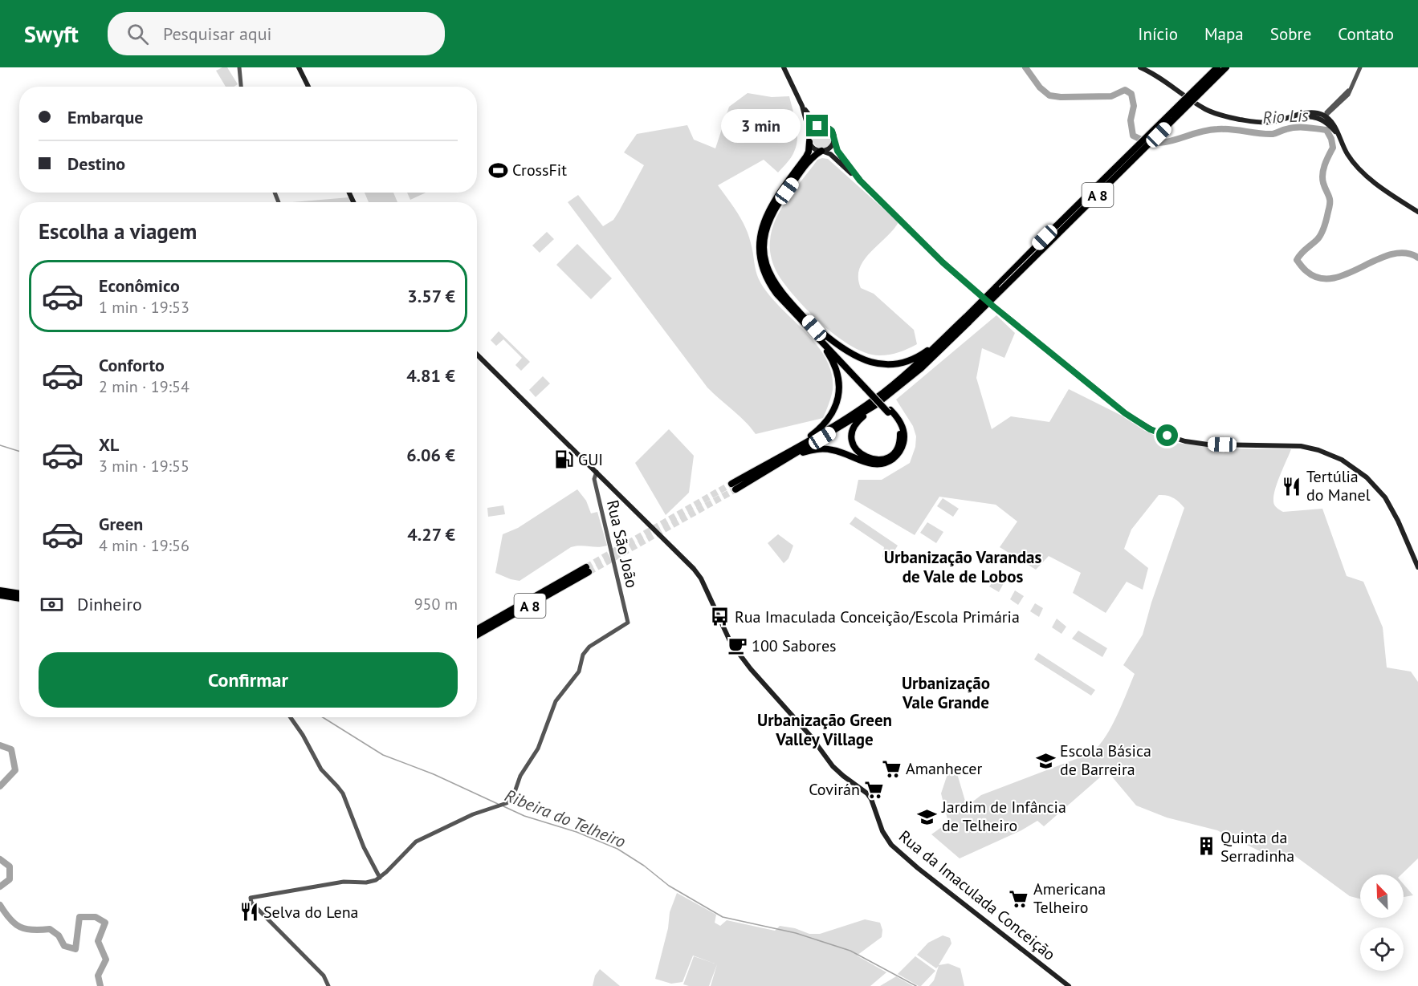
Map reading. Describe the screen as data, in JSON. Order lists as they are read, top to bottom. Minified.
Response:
{"streets":{"highway":["A 8"],"main road":["Rua da Imaculada Conceição"],"street":["Rua São João"]},"crossings":[["Rua São João","Rua da Imaculada Conceição"]],"districts":["Urbanização Varandas de Vale de Lobos","Urbanização Vale Grande","Urbanização Green Valley Village"],"water":["Rio Lis","Ribeira do Telheiro"],"places":{"sports":["CrossFit"],"fuel station":["GUI"],"restaurant":["Tertúlia do Manel","Selva do Lena"],"bus stop":["Rua Imaculada Conceição/Escola Primária"],"cafe":["100 Sabores"],"school or university":["Escola Básica de Barreira","Jardim de Infância de Telheiro"],"supermarket":["Amanhecer","Covirán","Americana Telheiro"],"building":["Quinta da Serradinha"]},"north":"top left","page":{"header":"Swyft","search":"Pesquisar aqui","nav":["Início","Mapa","Sobre","Contato"],"banner":["Embarque","Destino"],"bubble":"3 min","heading":"Escolha a viagem","list":[{"name":"Econômico","note":"1 min · 19:53","value":"3.57 €"},{"name":"Conforto","note":"2 min · 19:54","value":"4.81 €"},{"name":"XL","note":"3 min · 19:55","value":"6.06 €"},{"name":"Green","note":"4 min · 19:56","value":"4.27 €"}],"pay":["Dinheiro","950 m"],"buttons":"Confirmar"}}
